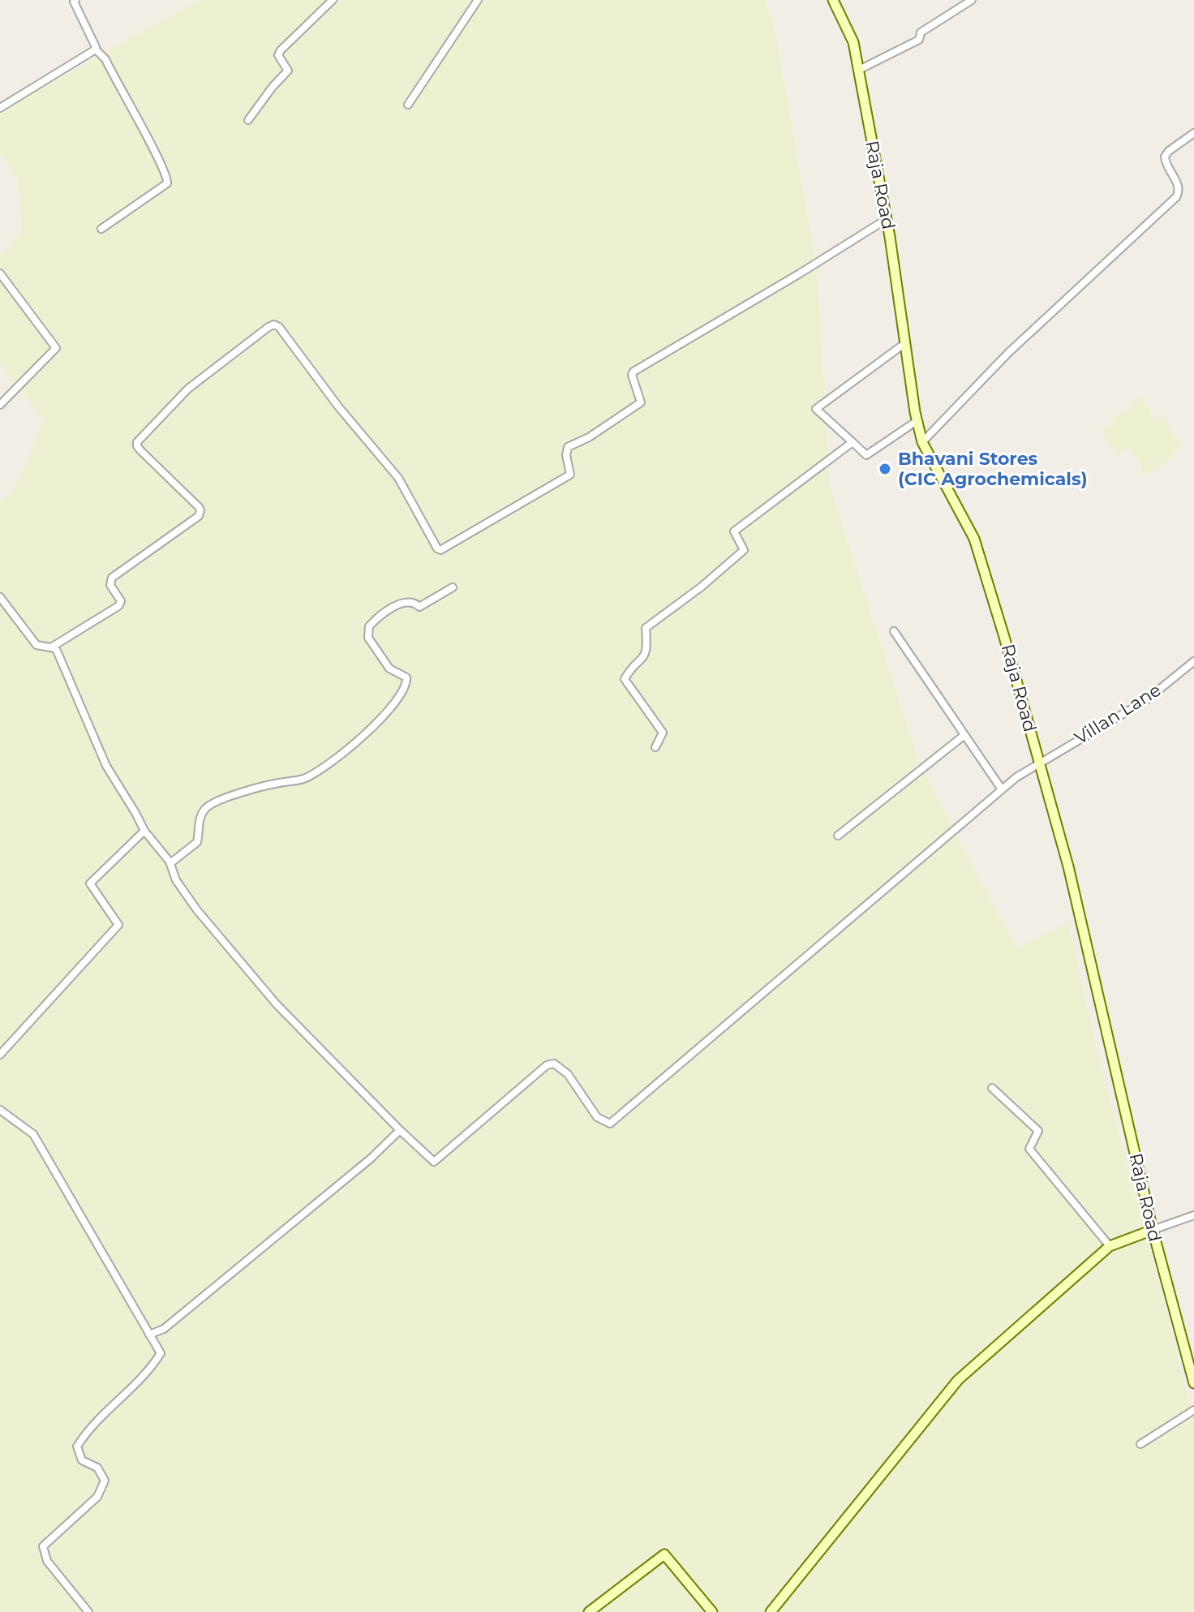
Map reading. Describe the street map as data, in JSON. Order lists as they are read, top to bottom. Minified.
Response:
{"streets":{"street":["Raja Road","Villan Lane"]},"crossings":[["Raja Road","Villan Lane"]],"places":["Bhavani Stores (CIC Agrochemicals)"]}
